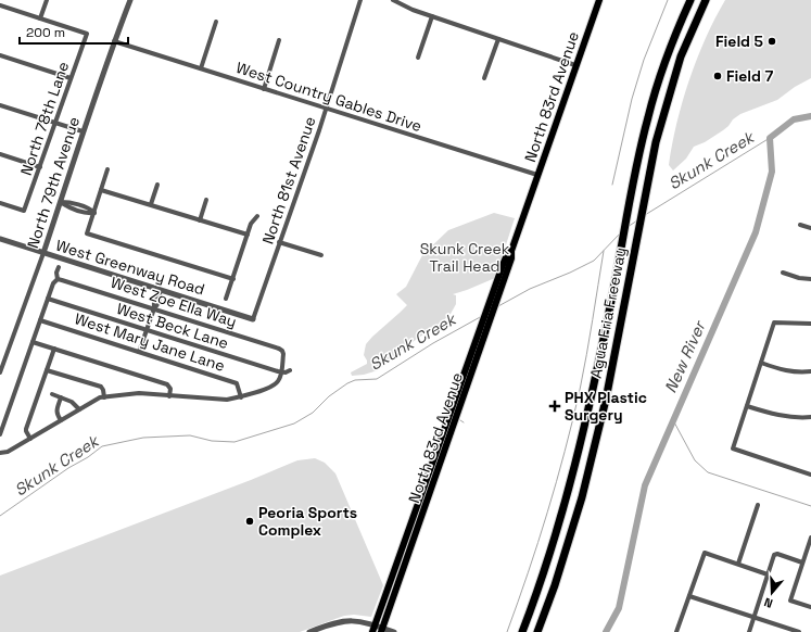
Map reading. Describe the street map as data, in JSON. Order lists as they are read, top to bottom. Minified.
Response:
{"streets":{"highway":["Agua Fria Freeway"],"main road":["North 83rd Avenue"],"street":["West Country Gables Drive","North 78th Lane","North 81st Avenue","North 79th Avenue","West Greenway Road","West Zoe Ella Way","West Beck Lane","West Mary Jane Lane"]},"crossings":[["West Country Gables Drive","North 83rd Avenue"],["West Country Gables Drive","North 81st Avenue"],["West Country Gables Drive","North 79th Avenue"],["North 81st Avenue","West Greenway Road"],["North 79th Avenue","West Greenway Road"],["West Zoe Ella Way","West Beck Lane"]],"water":["Skunk Creek","New River"],"parks":["Skunk Creek Trail Head"],"places":{"other":["Field 5","Field 7","Peoria Sports Complex"],"health":["PHX Plastic Surgery"]},"scale_bar":"200 m","north":"bottom"}
